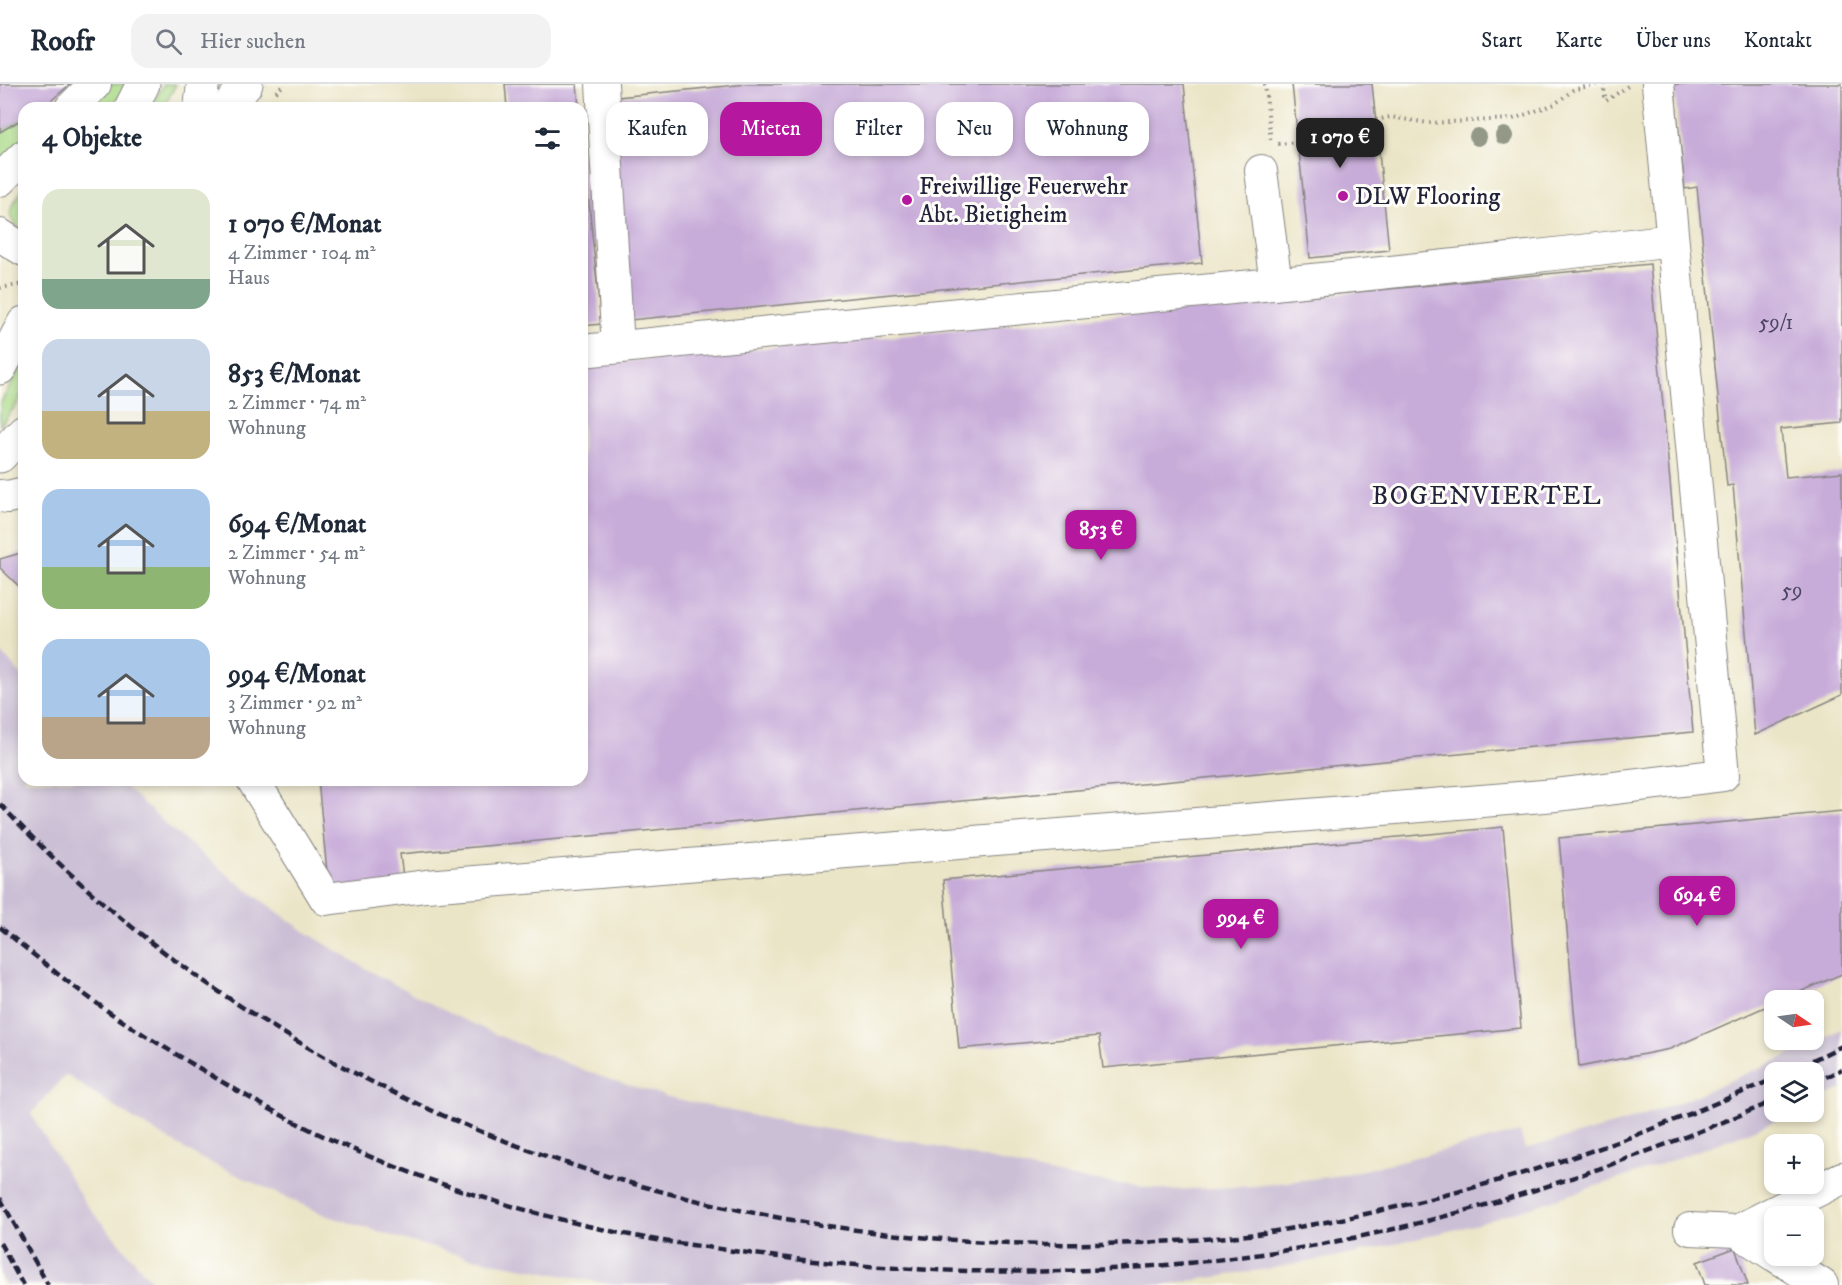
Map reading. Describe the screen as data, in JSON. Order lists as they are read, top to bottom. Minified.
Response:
{"districts":["BOGENVIERTEL"],"places":["DLW Flooring","Freiwillige Feuerwehr Abt. Bietigheim"],"house_numbers":["59/1","59"],"north":"right","page":{"header":"Roofr","search":"Hier suchen","nav":["Start","Karte","Über uns","Kontakt"],"chip":["Kaufen","Mieten","Filter","Neu","Wohnung"],"heading":"4 Objekte","price":["1 070 €","853 €","694 €","994 €"],"list":[{"name":"1 070 €/Monat","note":"4 Zimmer · 104 m² · Haus"},{"name":"853 €/Monat","note":"2 Zimmer · 74 m² · Wohnung"},{"name":"694 €/Monat","note":"2 Zimmer · 54 m² · Wohnung"},{"name":"994 €/Monat","note":"3 Zimmer · 92 m² · Wohnung"}],"map_buttons":["+","−"]}}
